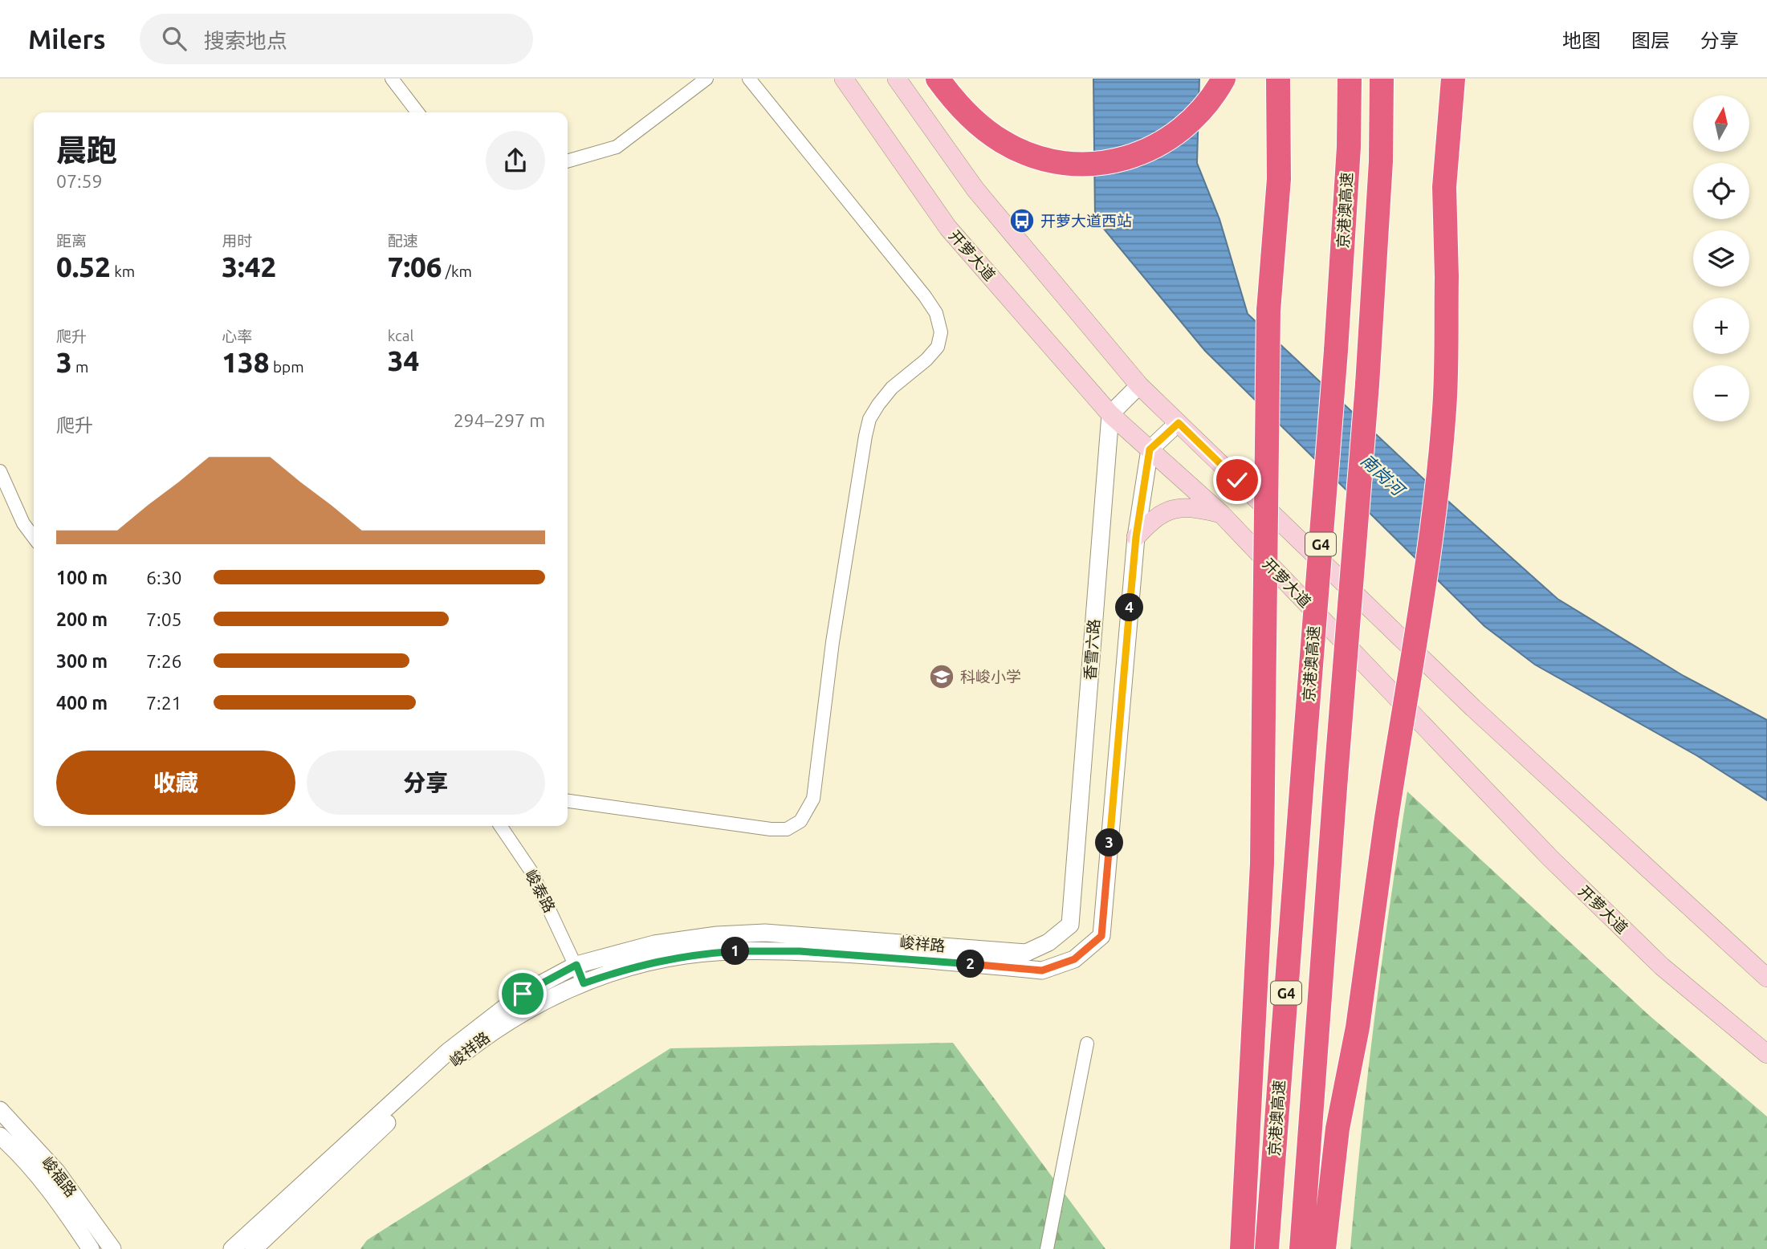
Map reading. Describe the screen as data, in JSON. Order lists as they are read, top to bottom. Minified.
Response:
{"streets":{"highway":["京港澳高速","G4"],"main road":["开萝大道"],"street":["香雪六路","峻泰路","峻祥路","峻福路"]},"crossings":[["开萝大道","香雪六路"],["香雪六路","峻祥路"],["峻泰路","峻祥路"]],"water":["南岗河"],"places":{"bus stop":["开萝大道西站"],"school or university":["科峻小学"]},"north":"top","page":{"header":"Milers","search":"搜索地点","nav":["地图","图层","分享"],"map_buttons":["+","−"],"heading":["晨跑","07:59"],"stats":[["距离","0.52 km"],["用时","3:42"],["配速","7:06 /km"],["爬升","3 m"],["心率","138 bpm"],["kcal","34"]],"chart":["爬升","294–297 m"],"list":[{"name":"100 m","note":"6:30"},{"name":"200 m","note":"7:05"},{"name":"300 m","note":"7:26"},{"name":"400 m","note":"7:21"}],"pins":["4","3","1","2"],"buttons":["收藏","分享"]}}
